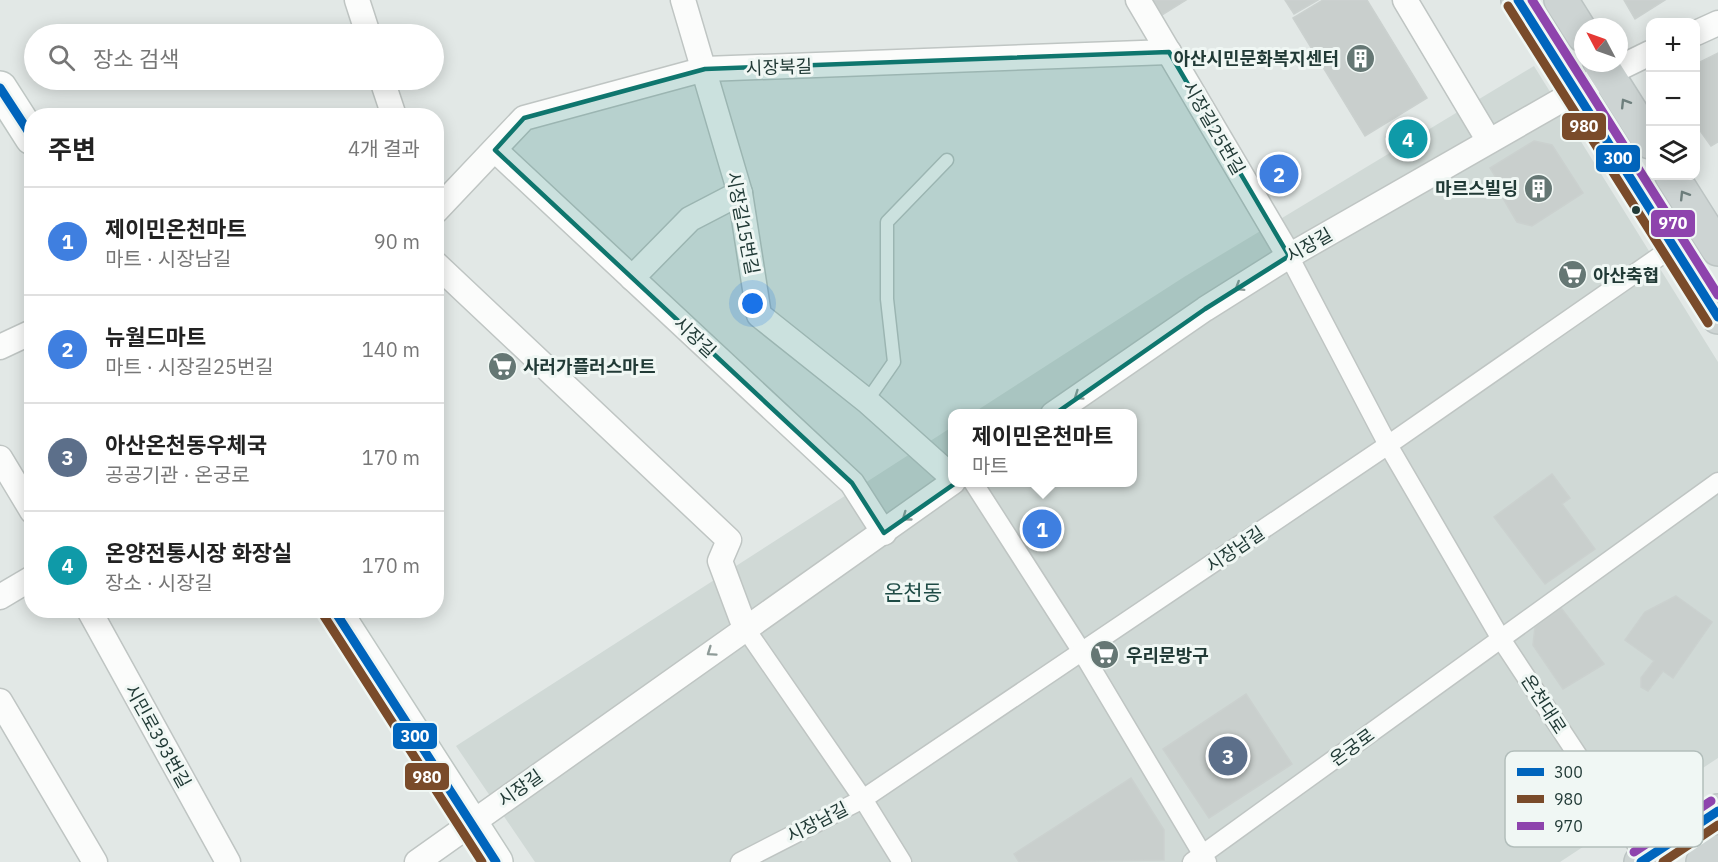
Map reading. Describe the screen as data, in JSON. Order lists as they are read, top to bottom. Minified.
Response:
{"streets":{"main road":["온천대로"],"street":["시장북길","시장길25번길","시장길15번길","시장길","시장남길","시민로393번길","온궁로"]},"crossings":[["시장북길","시장길25번길"],["시장북길","시장길15번길"],["시장북길","시장길"],["시장길25번길","시장길"],["시장길","시장남길"],["시장남길","온궁로"],["온천대로","온궁로"]],"one_way":["시장길"],"districts":["온천동"],"places":{"building":["아산시민문화복지센터","마르스빌딩"],"supermarket":["아산축협","사러가플러스마트","우리문방구"]},"lines":["transit line 300","transit line 970","transit line 980"],"legend":["300","980","970"],"north":"top left","page":{"map_buttons":["+","−"],"search":"장소 검색","heading":["주변","4개 결과"],"pins":["4","2","1","3"],"list":[{"mark":"1","name":"제이민온천마트","note":"마트 · 시장남길","value":"90 m"},{"mark":"2","name":"뉴월드마트","note":"마트 · 시장길25번길","value":"140 m"},{"mark":"3","name":"아산온천동우체국","note":"공공기관 · 온궁로","value":"170 m"},{"mark":"4","name":"온양전통시장 화장실","note":"장소 · 시장길","value":"170 m"}],"popup":["제이민온천마트","마트"]}}
